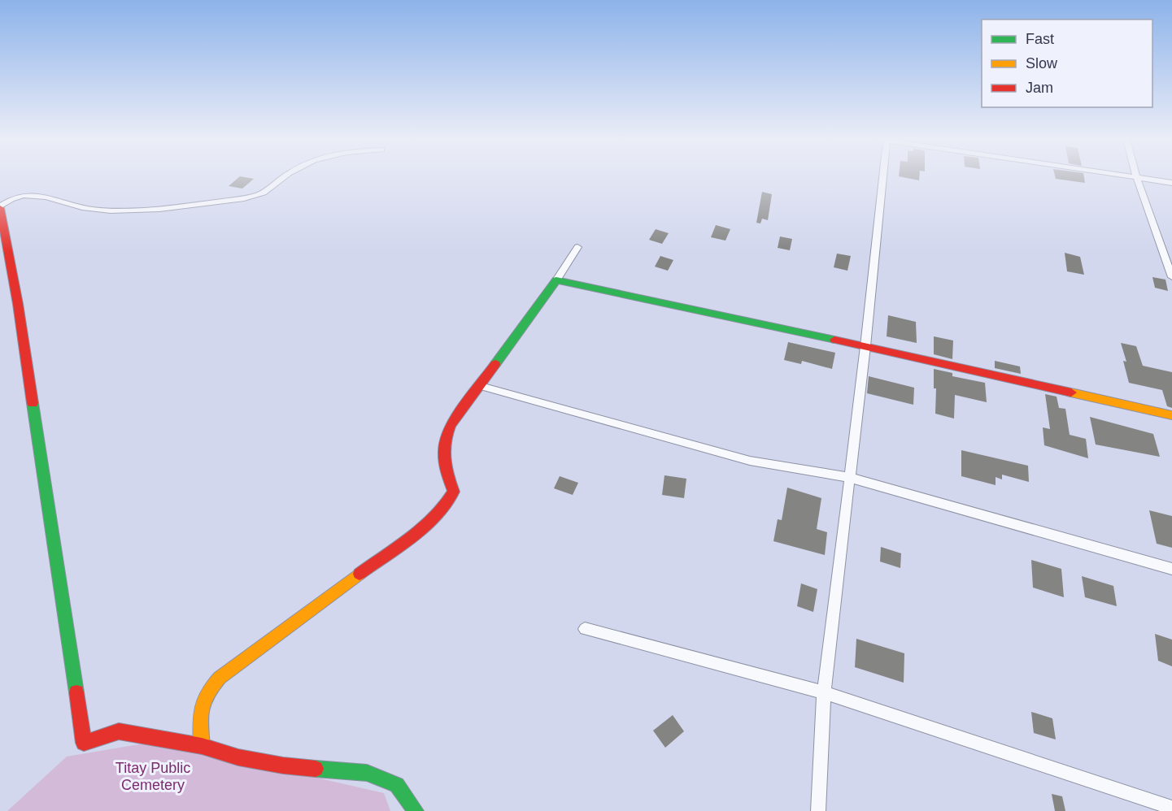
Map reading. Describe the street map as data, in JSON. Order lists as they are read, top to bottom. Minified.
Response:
{"parks":["Titay Public Cemetery"],"legend":["Fast","Slow","Jam"]}
